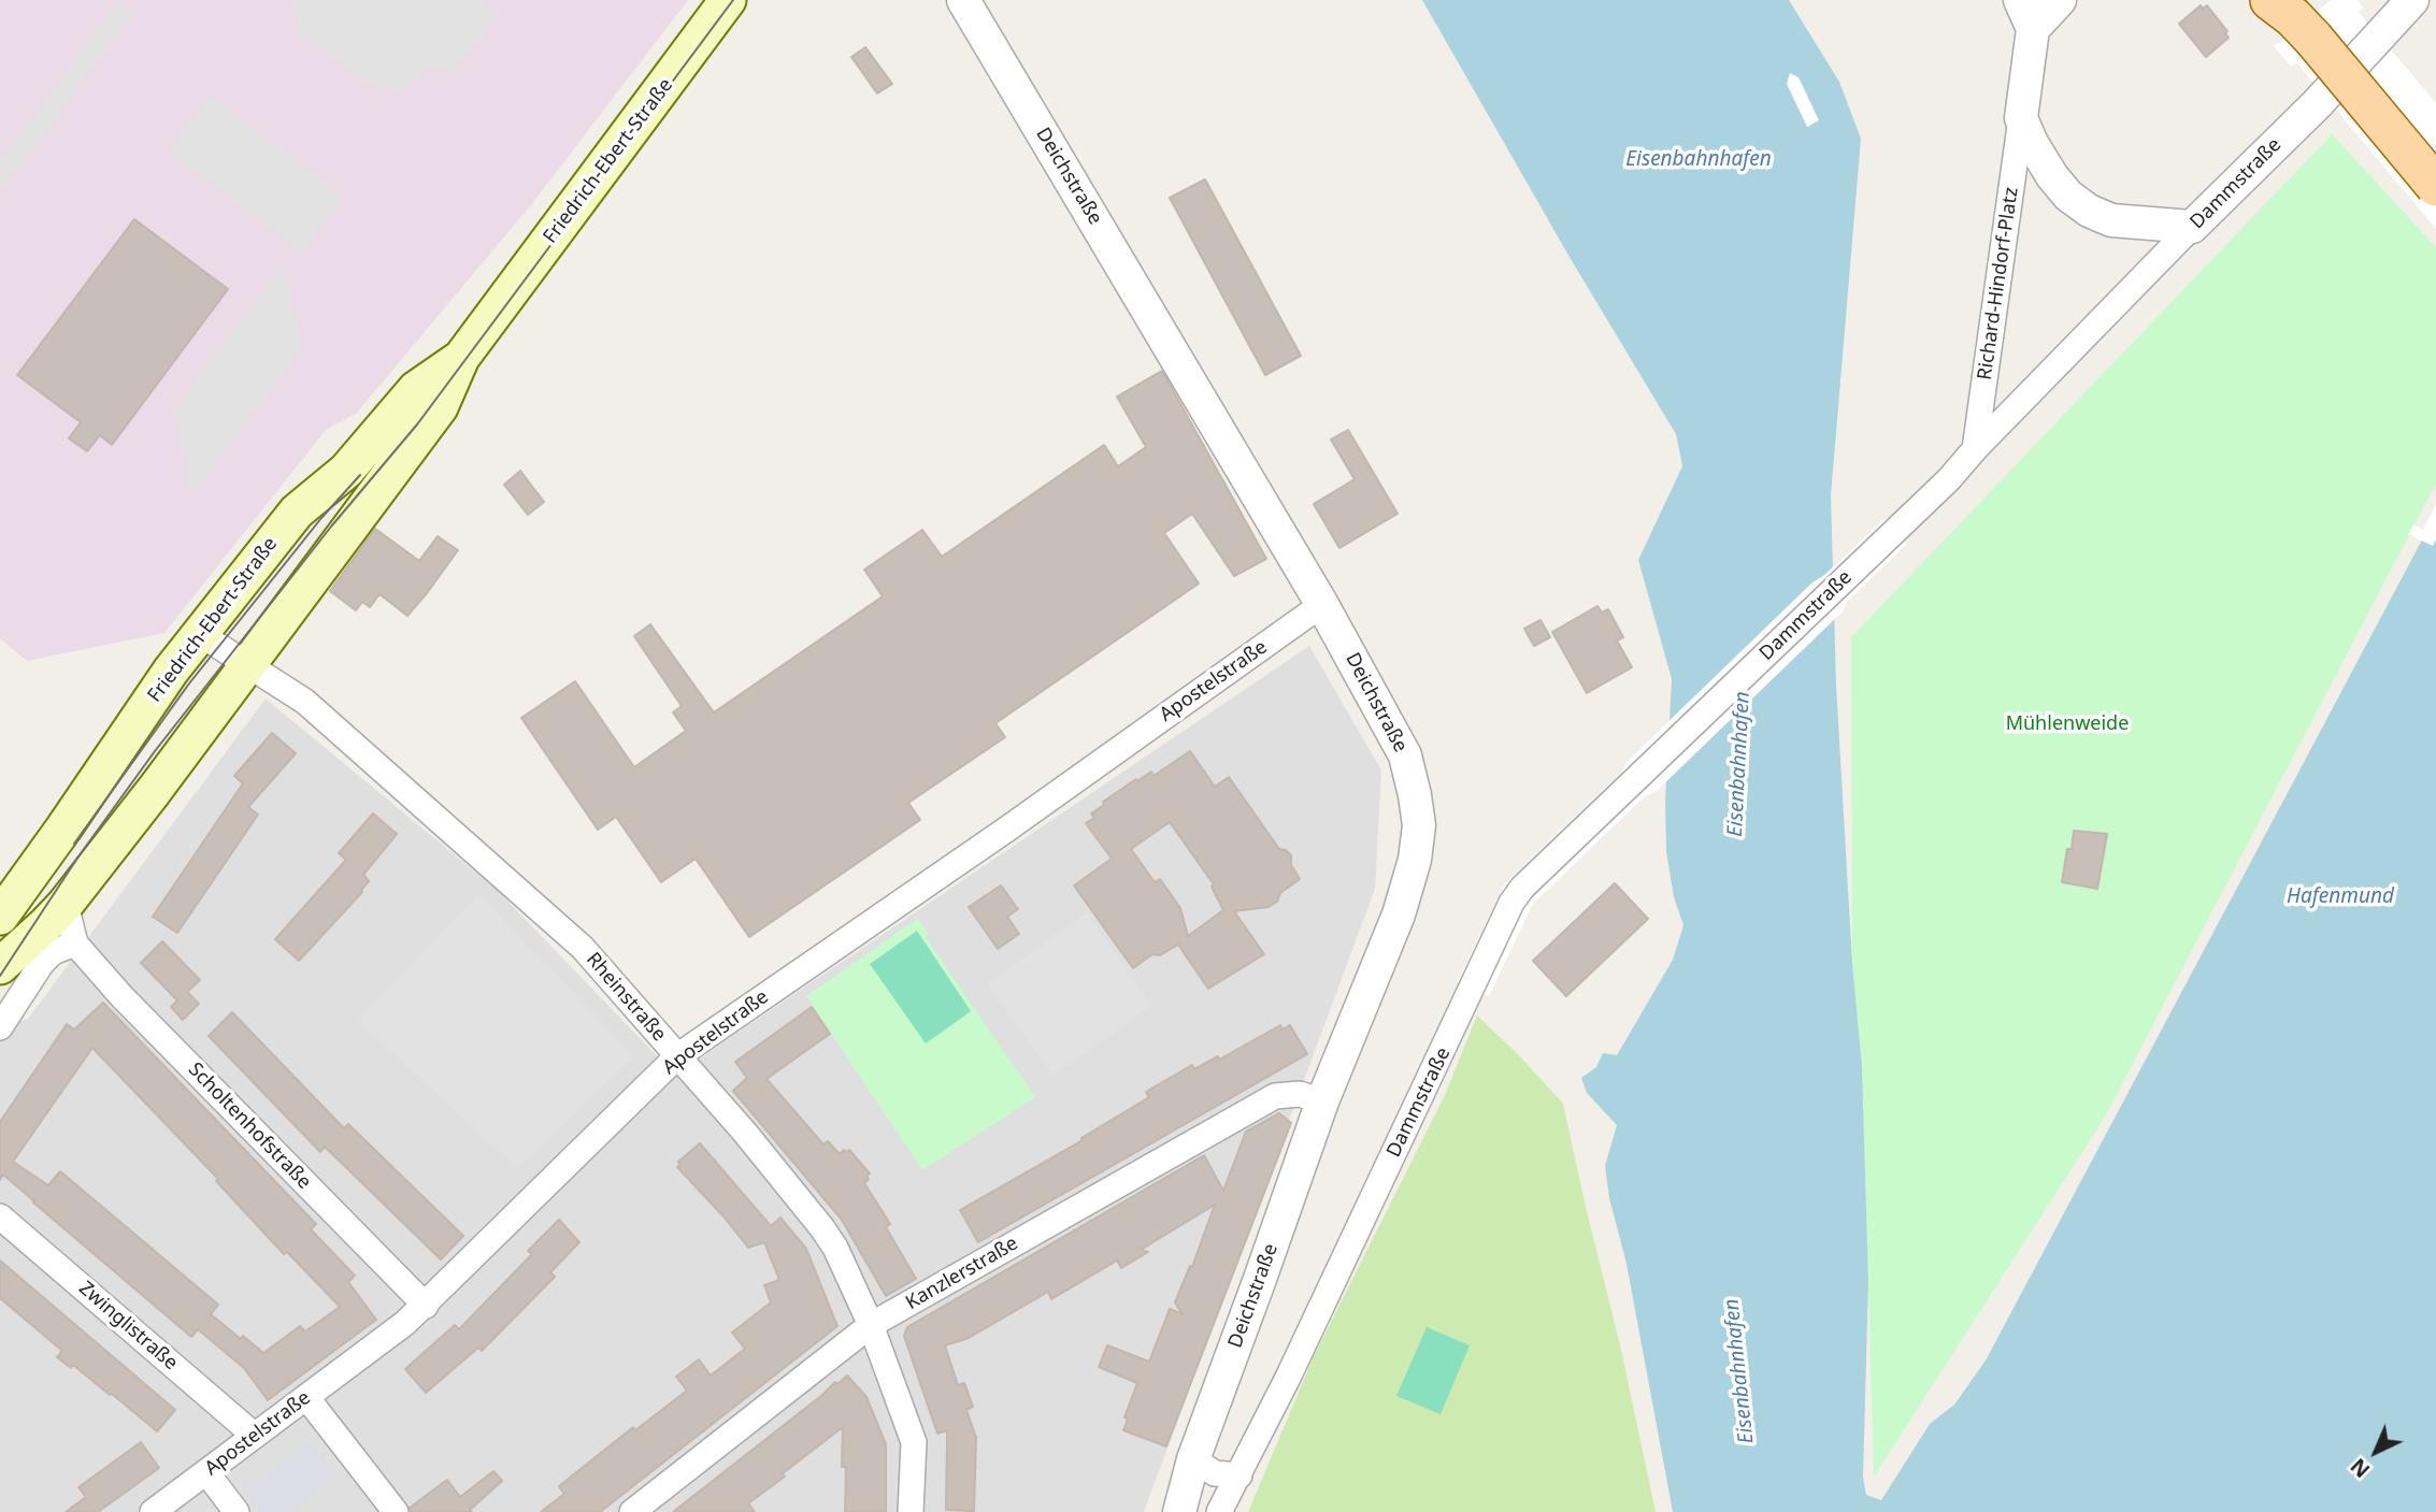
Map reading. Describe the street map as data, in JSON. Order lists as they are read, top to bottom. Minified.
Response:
{"streets":{"main road":["Friedrich-Ebert-Straße"],"street":["Deichstraße","Dammstraße","Richard-Hindorf-Platz","Apostelstraße","Rheinstraße","Scholtenhofstraße","Kanzlerstraße","Zwinglistraße"]},"crossings":[["Friedrich-Ebert-Straße","Rheinstraße"],["Deichstraße","Apostelstraße"],["Deichstraße","Kanzlerstraße"],["Dammstraße","Richard-Hindorf-Platz"],["Apostelstraße","Rheinstraße"],["Apostelstraße","Scholtenhofstraße"],["Apostelstraße","Zwinglistraße"],["Rheinstraße","Kanzlerstraße"]],"water":["Eisenbahnhafen","Hafenmund"],"parks":["Mühlenweide"],"north":"bottom left"}
